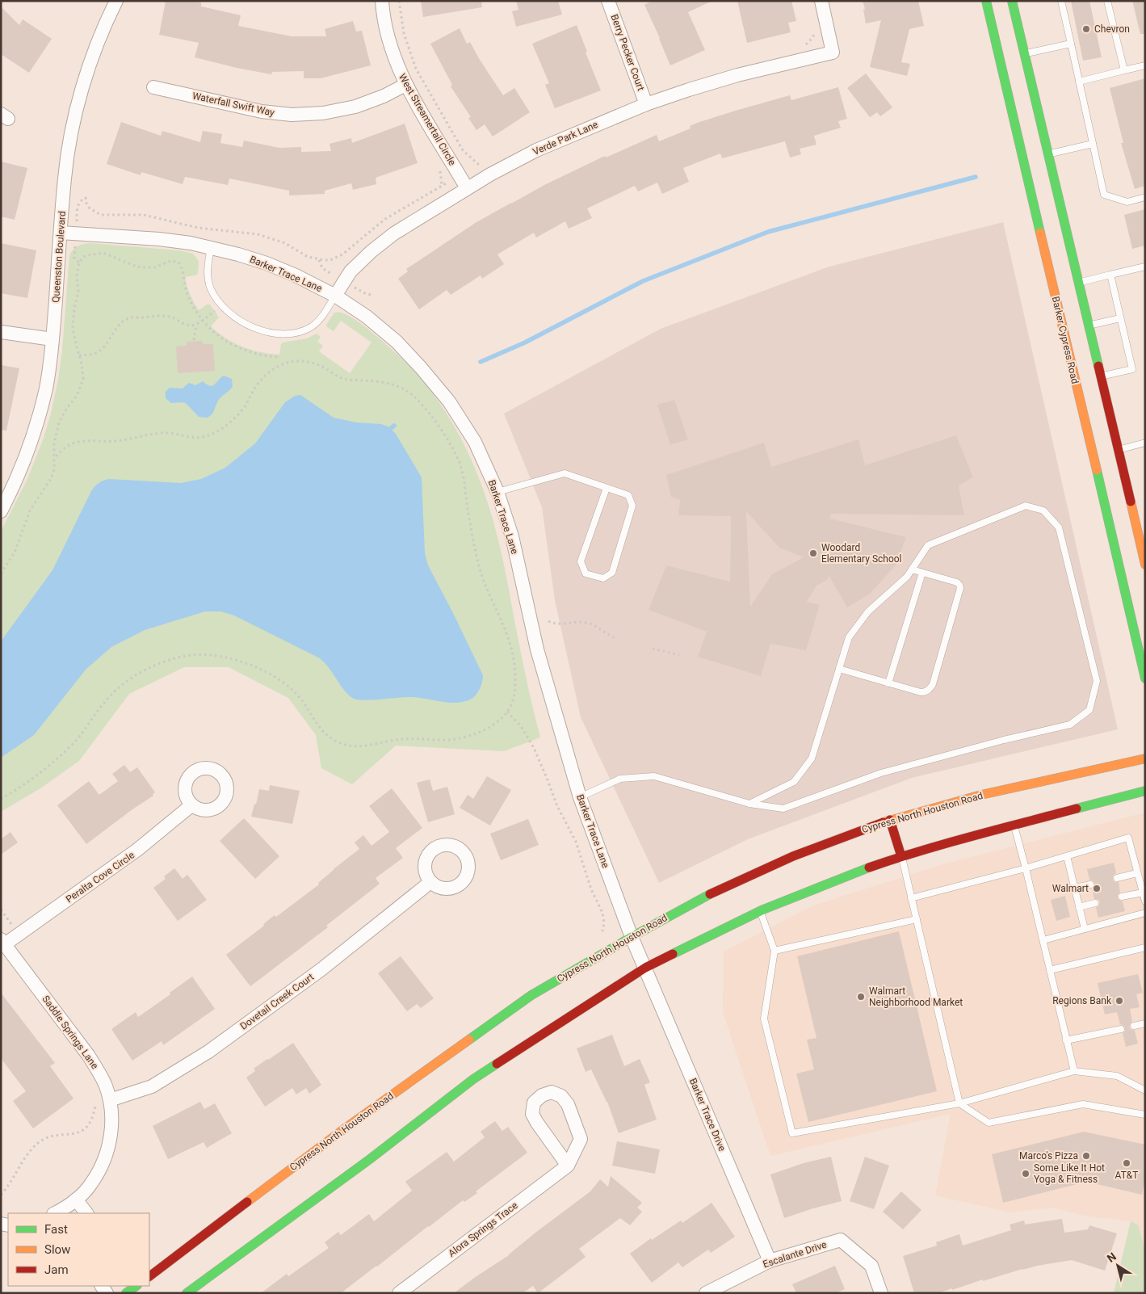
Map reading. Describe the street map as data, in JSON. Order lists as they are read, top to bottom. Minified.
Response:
{"streets":{"main road":["Barker Cypress Road","Cypress North Houston Road"],"street":["Berry Pecker Court","Waterfall Swift Way","West Streamertail Circle","Verde Park Lane","Queenston Boulevard","Barker Trace Lane","Peralta Cove Circle","Dovetail Creek Court","Saddle Springs Lane","Barker Trace Drive","Alora Springs Trace","Escalante Drive"]},"crossings":[["Berry Pecker Court","Verde Park Lane"],["Waterfall Swift Way","West Streamertail Circle"],["West Streamertail Circle","Verde Park Lane"],["Verde Park Lane","Barker Trace Lane"],["Queenston Boulevard","Barker Trace Lane"],["Barker Trace Lane","Cypress North Houston Road"],["Barker Trace Lane","Barker Trace Drive"],["Peralta Cove Circle","Saddle Springs Lane"],["Dovetail Creek Court","Saddle Springs Lane"],["Barker Trace Drive","Escalante Drive"]],"places":["Chevron","Woodard Elementary School","Walmart","Walmart Neighborhood Market","Regions Bank","Marco's Pizza","AT&T","Some Like It Hot Yoga & Fitness"],"legend":["Fast","Slow","Jam"],"north":"top left"}
